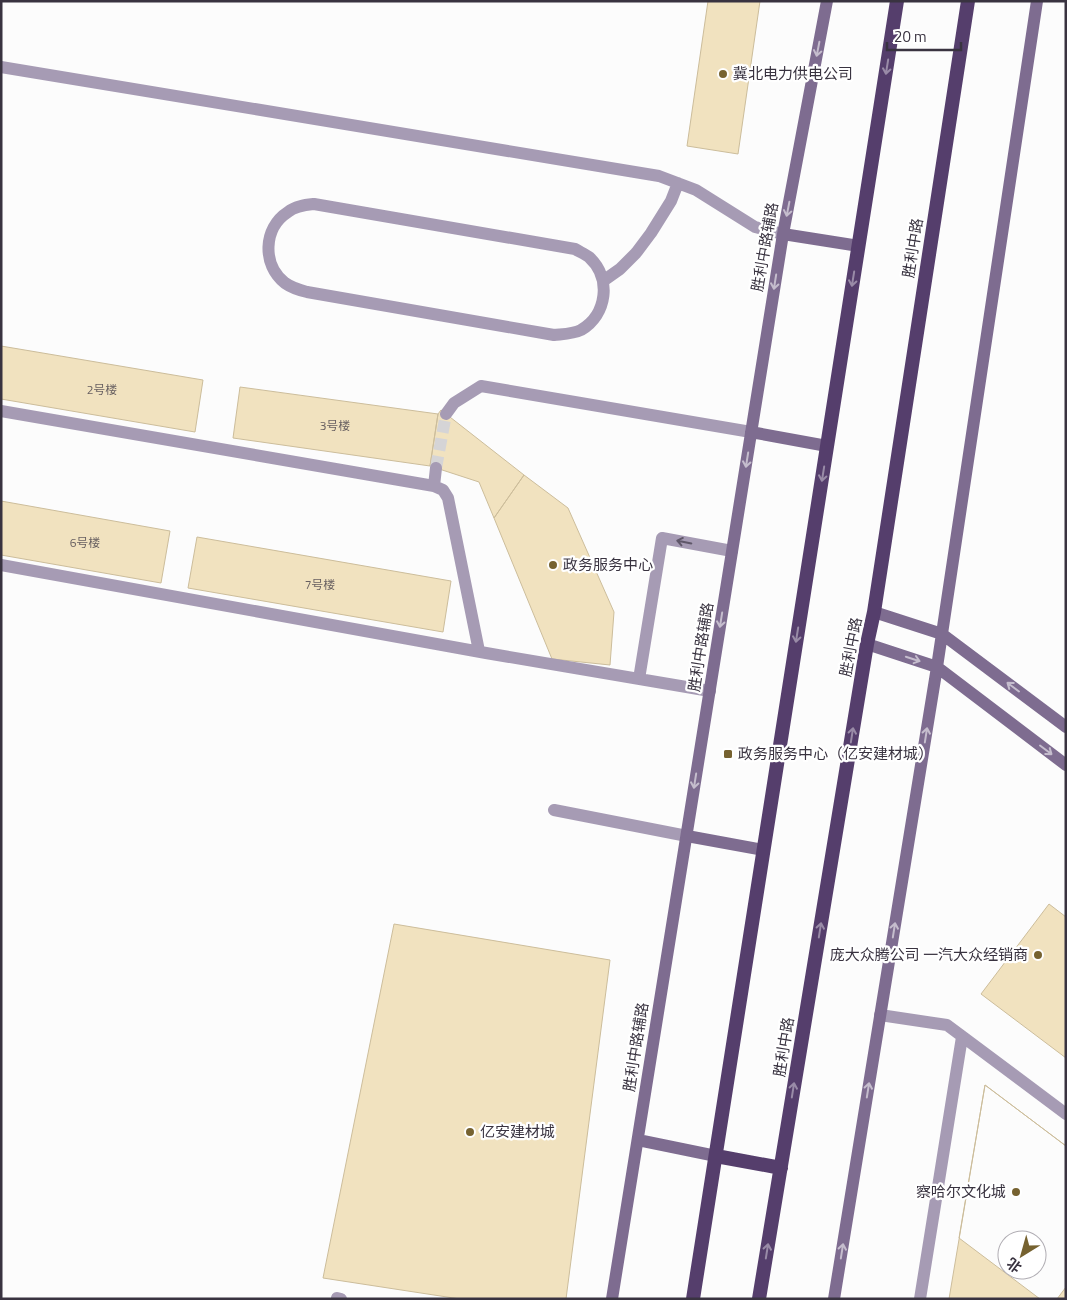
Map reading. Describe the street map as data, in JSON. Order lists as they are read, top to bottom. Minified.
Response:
{"streets":{"highway":["胜利中路"],"main road":["胜利中路辅路"]},"one_way":["胜利中路辅路"],"places":{"other":["冀北电力供电公司","政务服务中心","庞大众腾公司 一汽大众经销商","亿安建材城","察哈尔文化城"],"transit":["政务服务中心（亿安建材城）"]},"house_numbers":["2号楼","3号楼","6号楼","7号楼"],"scale_bar":"20 m","north":"bottom left"}
